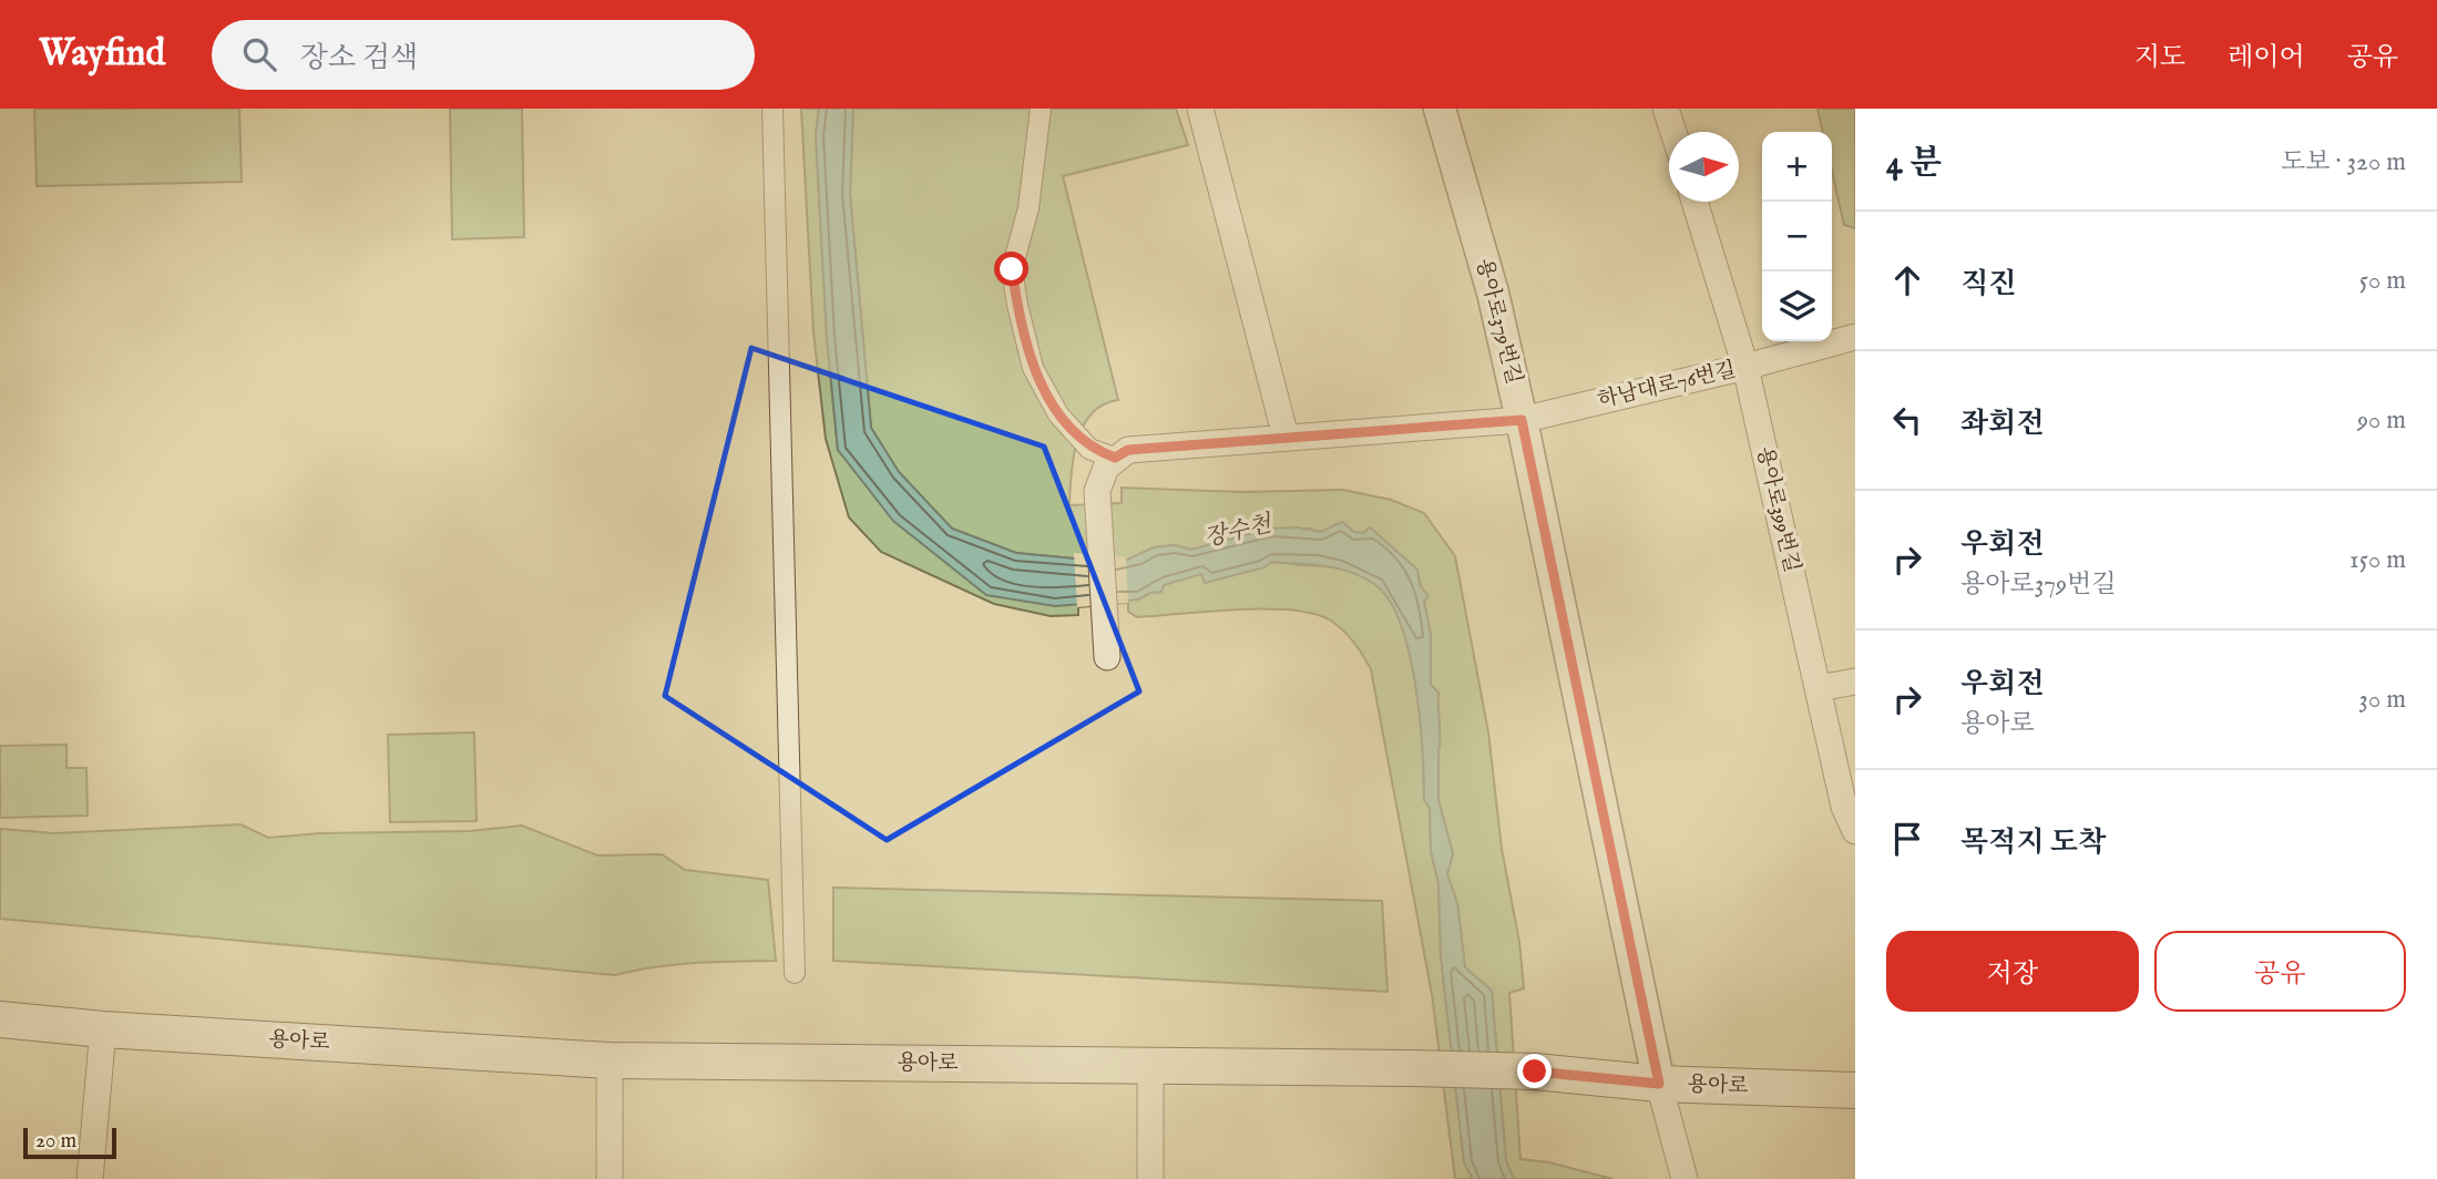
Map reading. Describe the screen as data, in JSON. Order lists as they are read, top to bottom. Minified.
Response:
{"streets":{"main road":["용아로"],"street":["용아로379번길","하남대로76번길","용아로399번길"]},"crossings":[["용아로379번길","하남대로76번길"],["용아로379번길","용아로"],["하남대로76번길","용아로399번길"]],"water":["장수천"],"scale_bar":"20 m","north":"right","page":{"header":"Wayfind","search":"장소 검색","nav":["지도","레이어","공유"],"heading":["4 분","도보 · 320 m"],"map_buttons":["+","−"],"list":[["직진","50 m"],["좌회전","90 m"],["우회전","용아로379번길","150 m"],["우회전","용아로","30 m"],"목적지 도착"],"buttons":["저장","공유"],"scale":"20 m"}}
